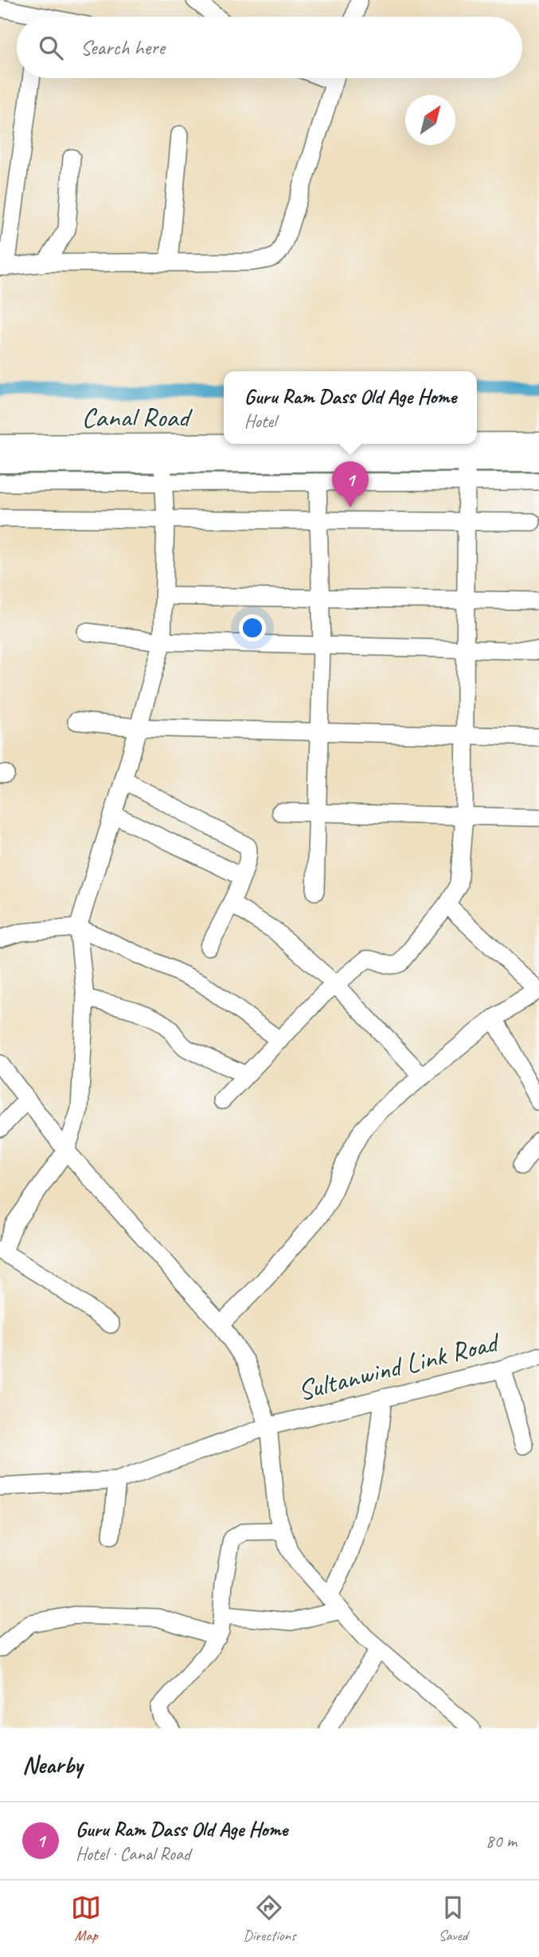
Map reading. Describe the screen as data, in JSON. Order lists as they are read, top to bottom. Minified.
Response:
{"streets":{"main road":["Canal Road"],"street":["Sultanwind Link Road"]},"north":"top right","page":{"search":"Search here","popup":["Guru Ram Dass Old Age Home","Hotel"],"pins":"1","heading":"Nearby","list":[{"mark":"1","name":"Guru Ram Dass Old Age Home","note":"Hotel · Canal Road","value":"80 m"}],"nav":["Map","Directions","Saved"]}}
